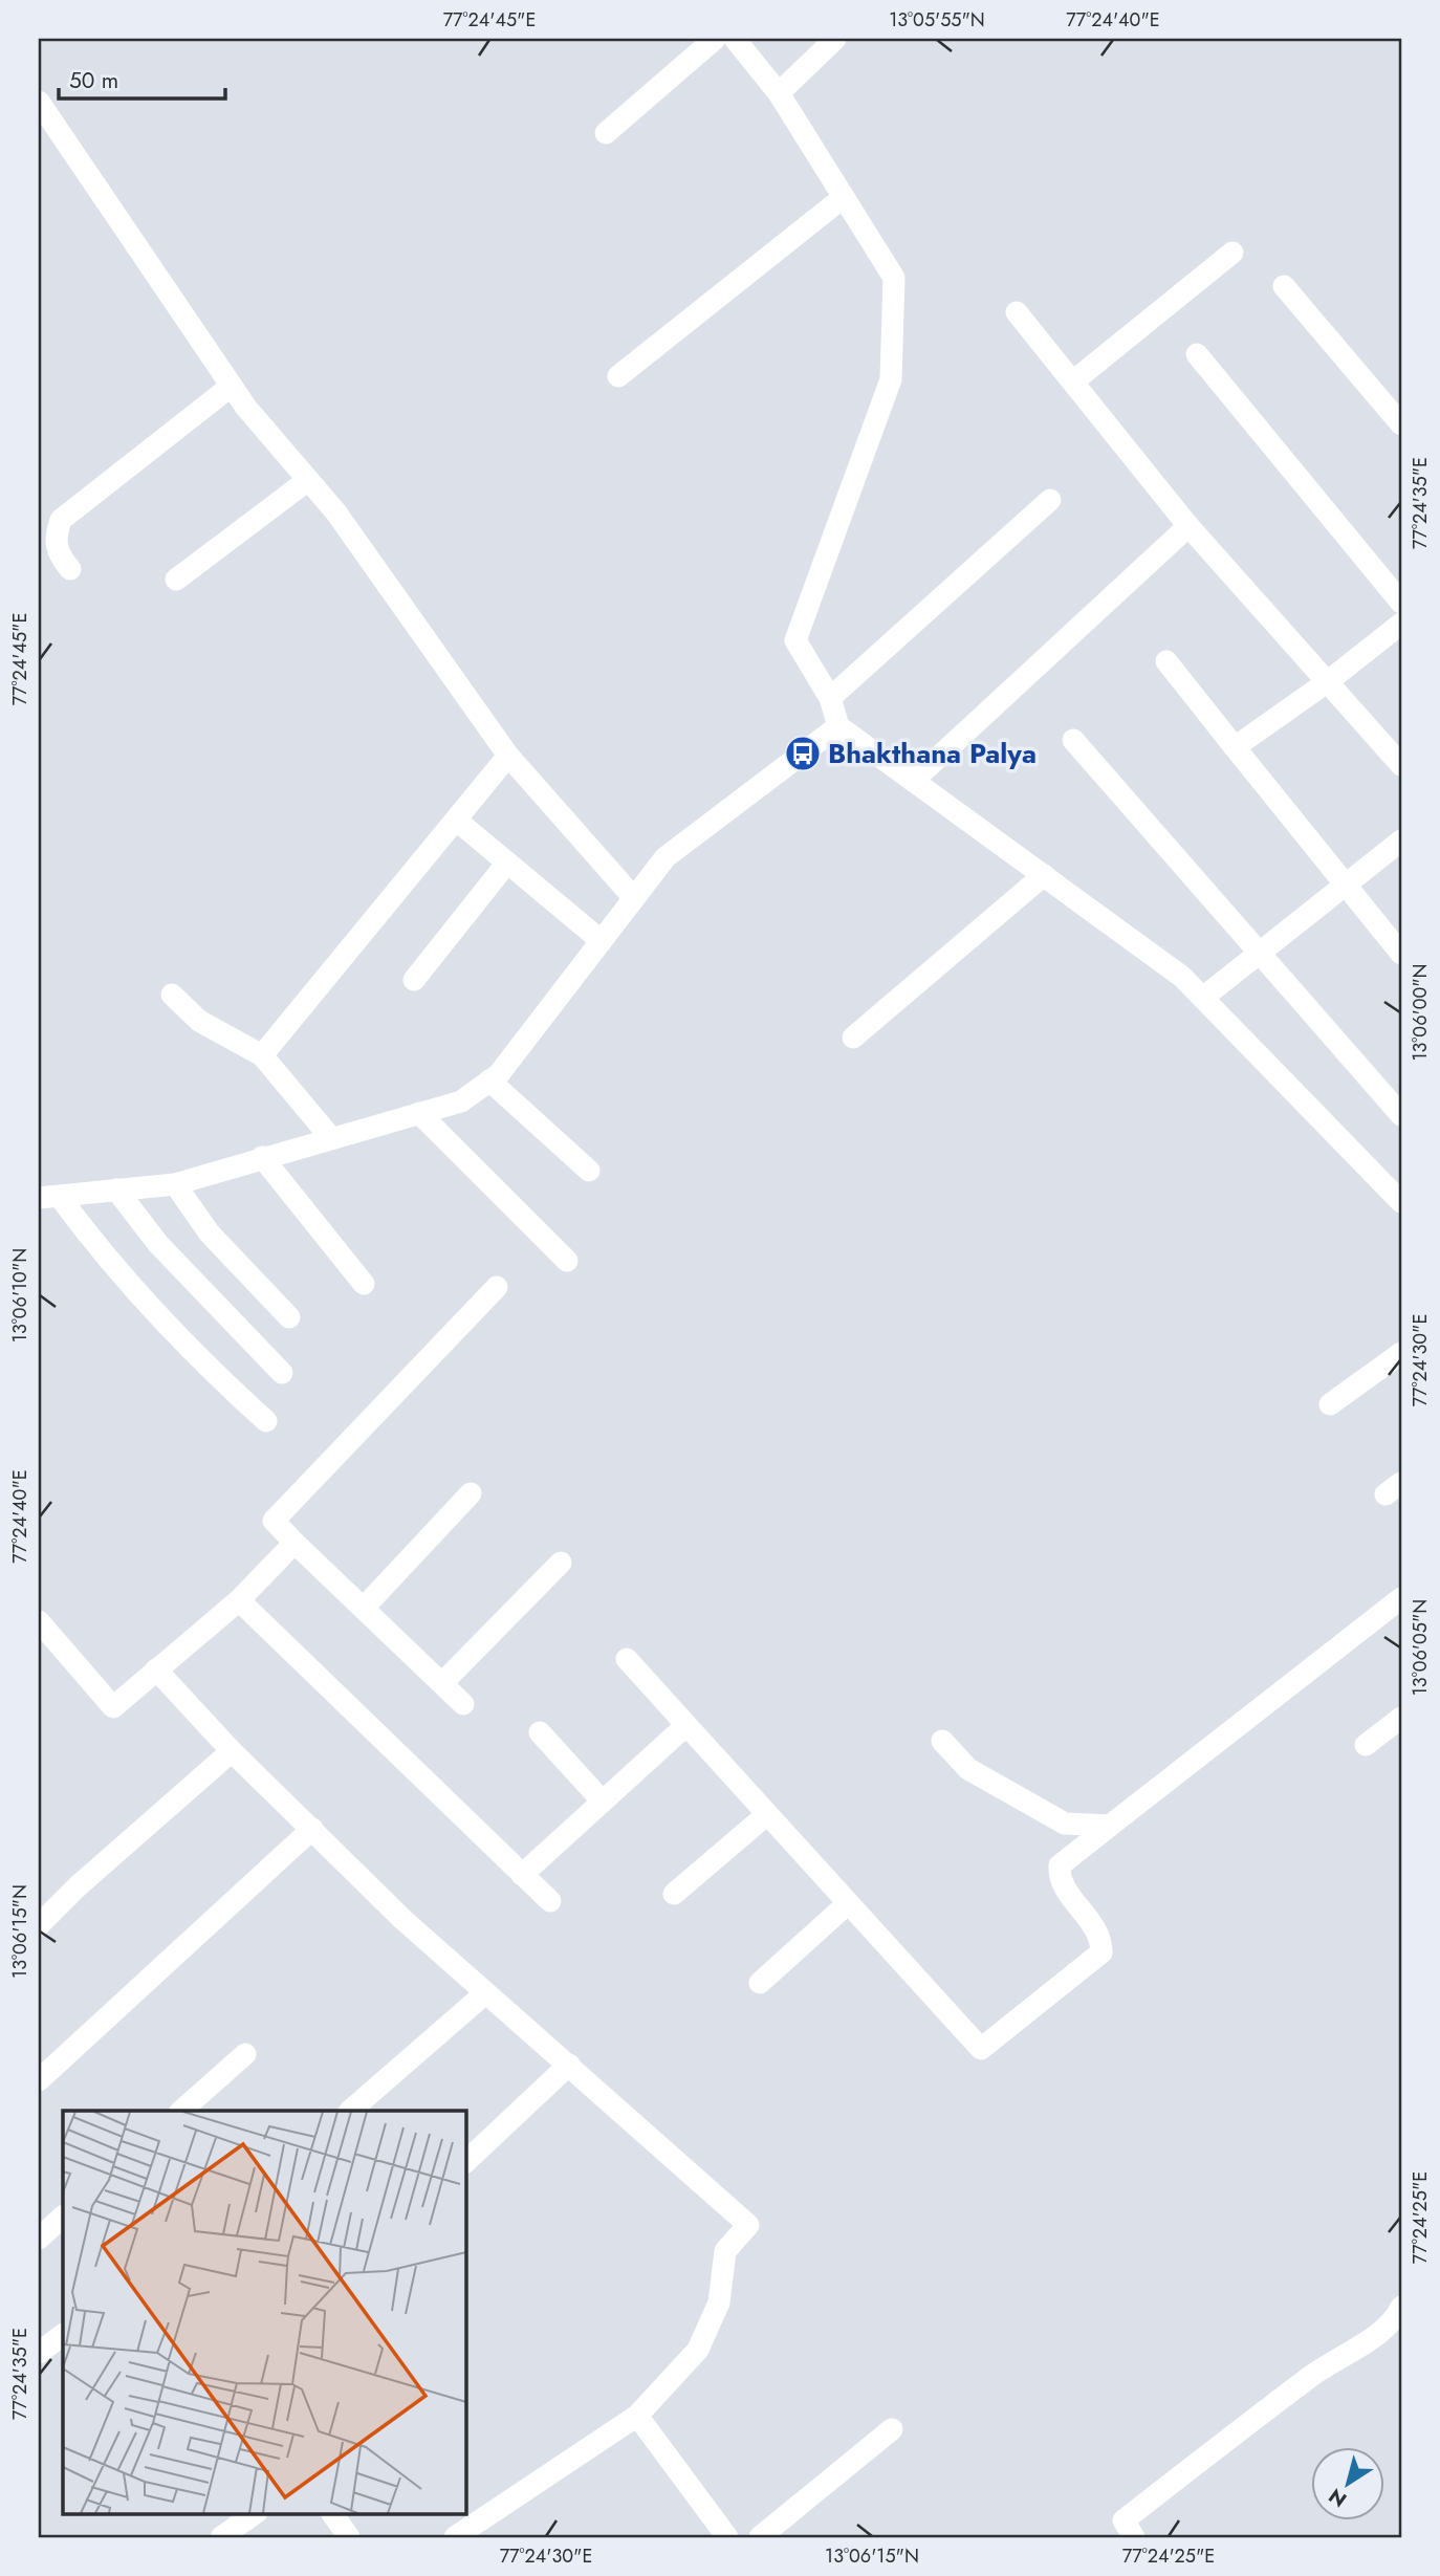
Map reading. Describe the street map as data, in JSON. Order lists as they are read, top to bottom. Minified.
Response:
{"places":{"bus stop":["Bhakthana Palya"]},"scale_bar":"50 m","north":"bottom left","coordinates":["77°24'45\"E","13°05'55\"N","77°24'40\"E","77°24'35\"E","13°06'00\"N","13°06'10\"N","77°24'30\"E","13°06'05\"N","13°06'15\"N","77°24'25\"E"]}
